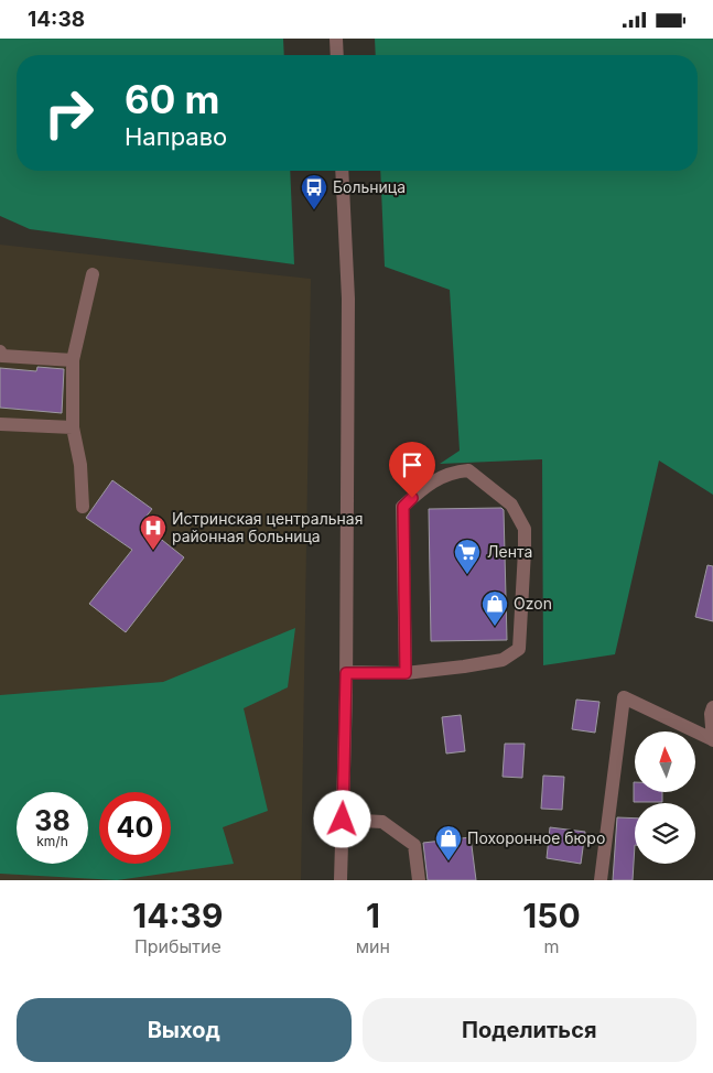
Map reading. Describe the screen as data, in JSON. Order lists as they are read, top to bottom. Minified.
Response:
{"places":{"bus stop":["Больница"],"hospital":["Истринская центральная районная больница"],"supermarket":["Лента"],"shop":["Ozon","Похоронное бюро"]},"north":"top","page":{"status":"14:38","turn":["60 m","Направо"],"speed":"38 km/h","limit":"40","eta":["14:39","Прибытие","1","мин","150","m"],"buttons":["Выход","Поделиться"]}}
